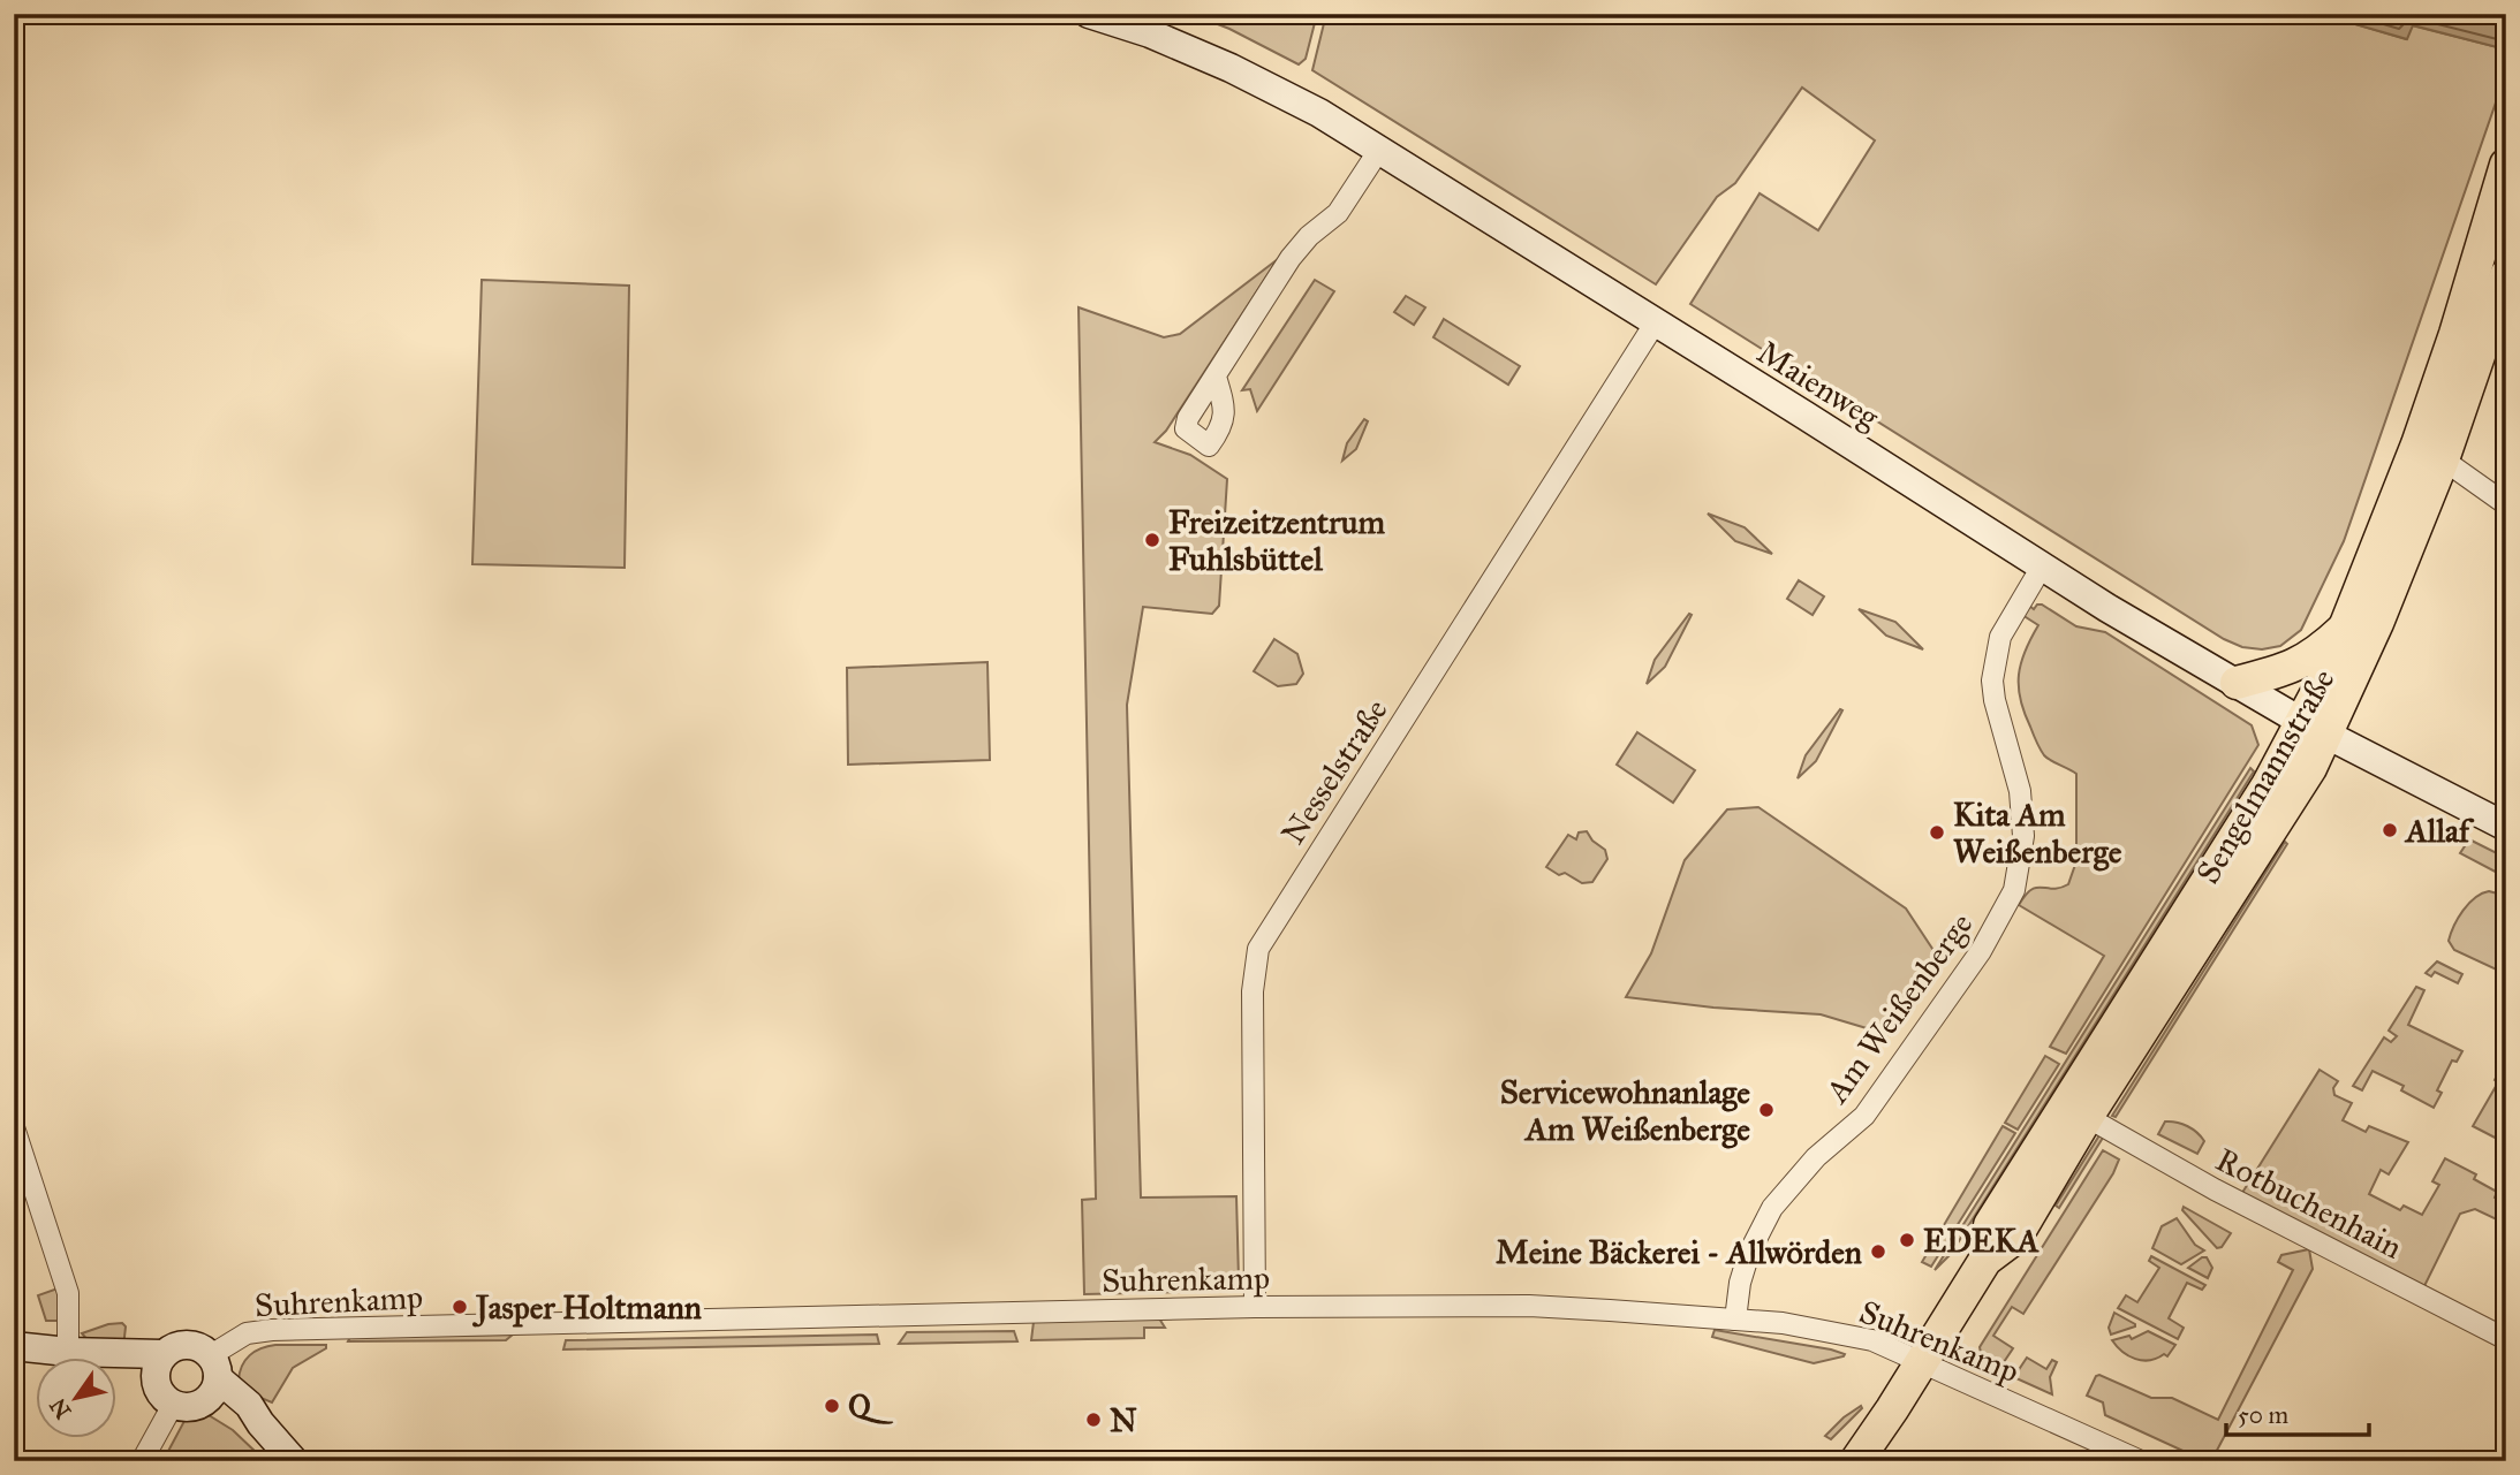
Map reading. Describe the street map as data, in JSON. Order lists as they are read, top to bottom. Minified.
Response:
{"streets":{"main road":["Sengelmannstraße"],"street":["Maienweg","Nesselstraße","Am Weißenberge","Rotbuchenhain","Suhrenkamp"]},"crossings":[["Maienweg","Nesselstraße"],["Maienweg","Sengelmannstraße"],["Maienweg","Am Weißenberge"],["Nesselstraße","Suhrenkamp"],["Sengelmannstraße","Rotbuchenhain"],["Sengelmannstraße","Suhrenkamp"],["Am Weißenberge","Suhrenkamp"]],"places":["Freizeitzentrum Fuhlsbüttel","Allaf","Kita Am Weißenberge","Servicewohnanlage Am Weißenberge","EDEKA","Meine Bäckerei - Allwörden","Jasper Holtmann","Q","N"],"scale_bar":"50 m","north":"bottom left"}
